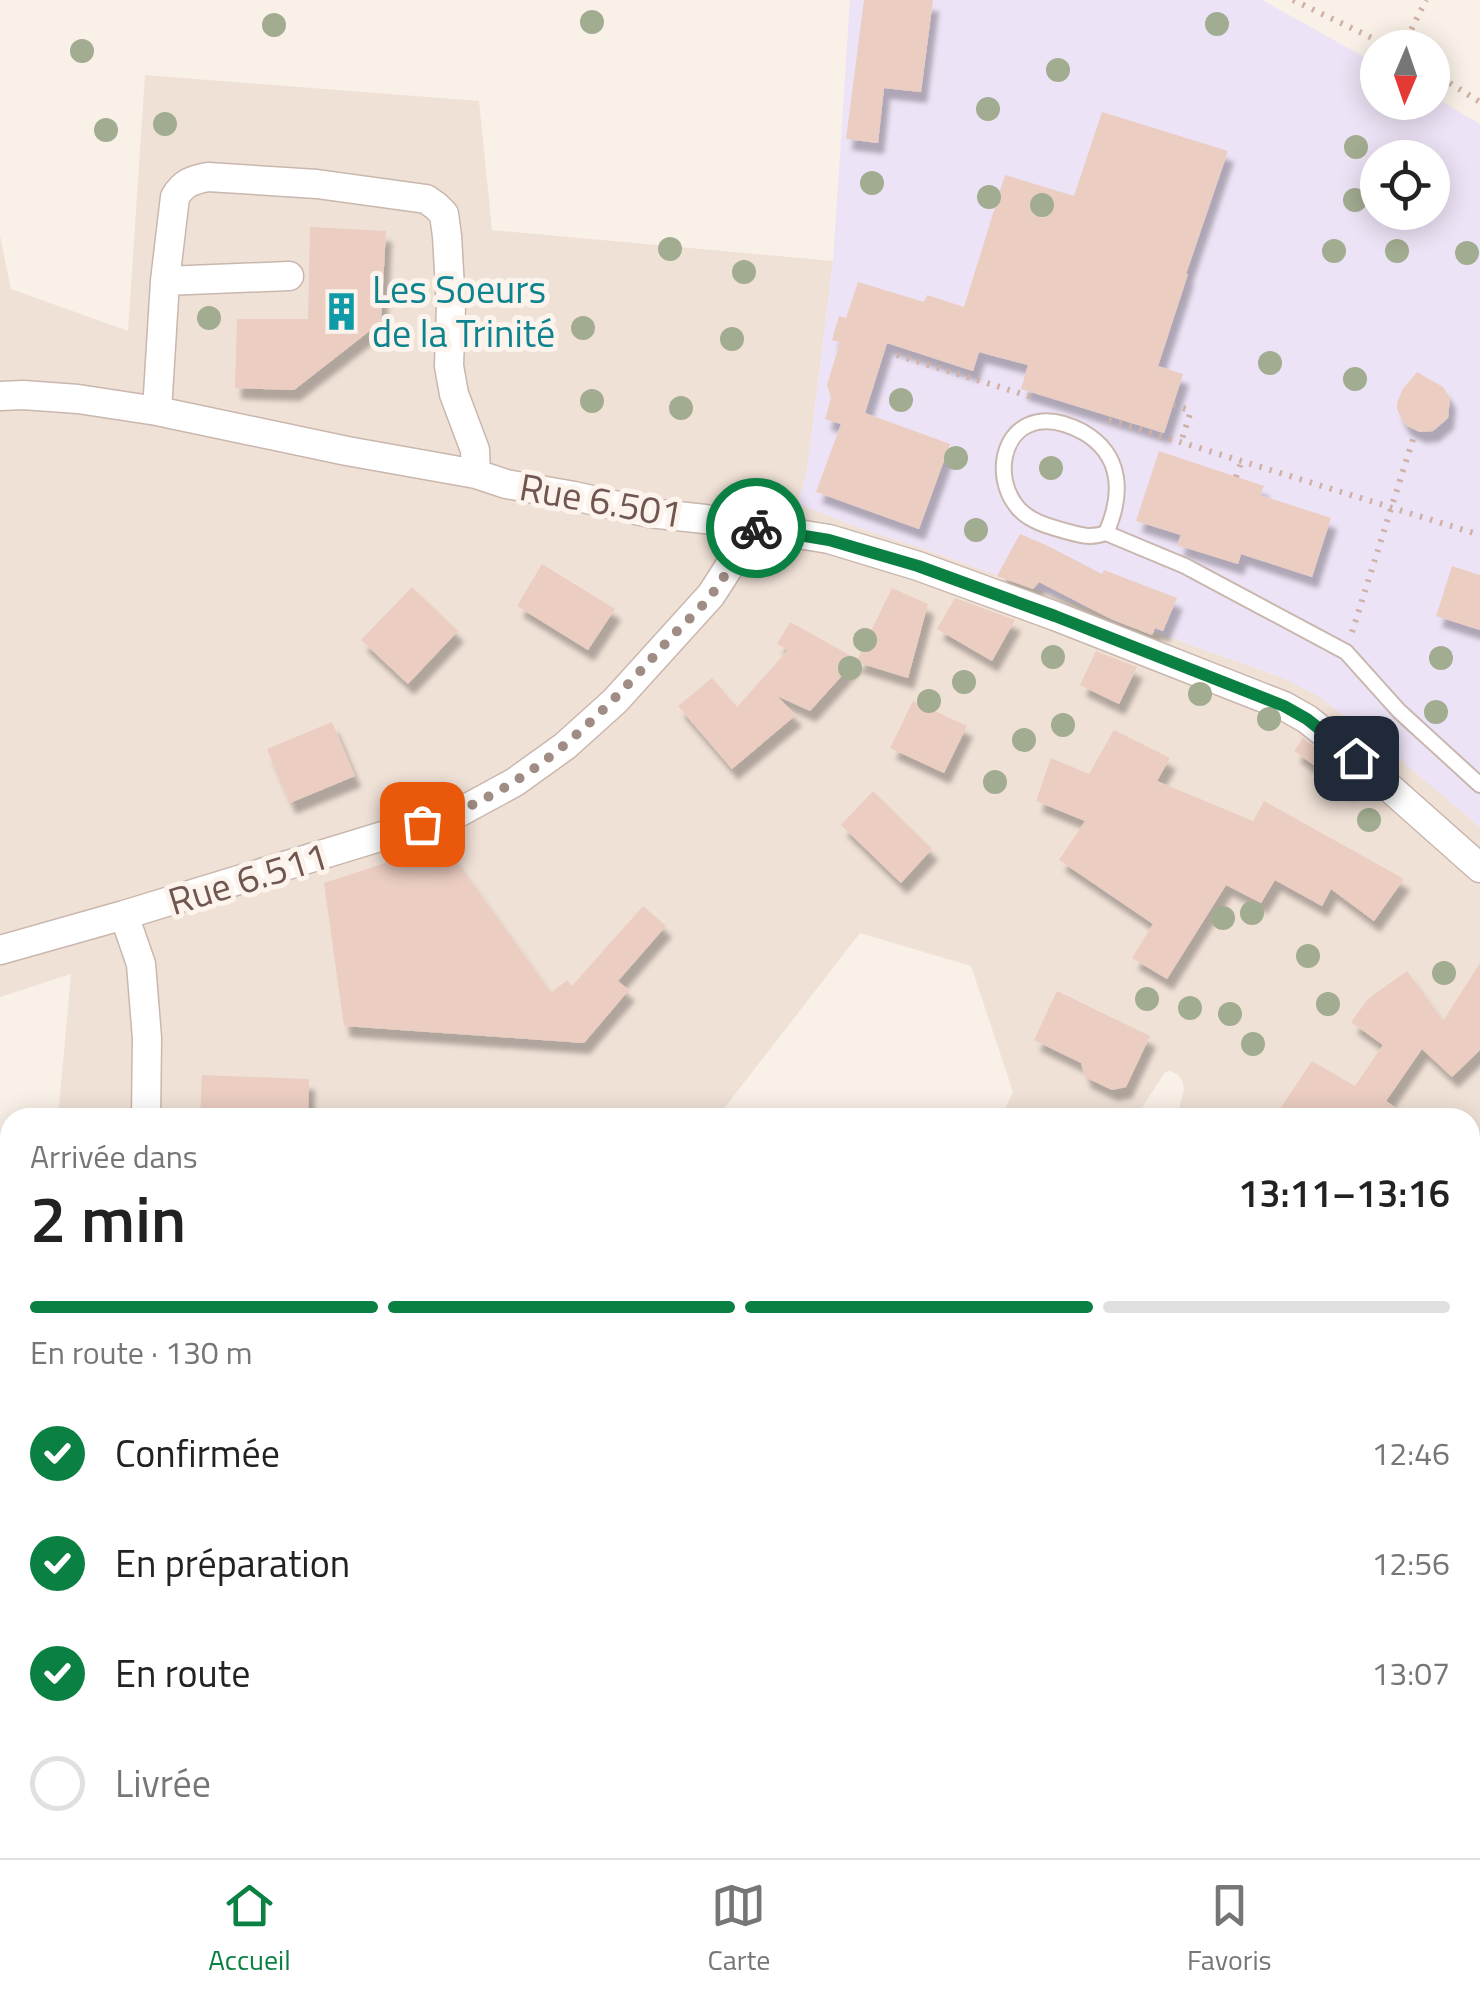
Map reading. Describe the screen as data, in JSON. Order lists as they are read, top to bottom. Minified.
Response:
{"streets":{"street":["Rue 6.501","Rue 6.511"]},"crossings":[["Rue 6.501","Rue 6.511"]],"places":{"building":["Les Soeurs de la Trinité"]},"north":"bottom","page":{"heading":["2 min","Arrivée dans","13:11–13:16"],"bar":"En route · 130 m","list":[["Confirmée","12:46"],["En préparation","12:56"],["En route","13:07"],"Livrée"],"tabs":["Accueil","Carte","Favoris"]}}
